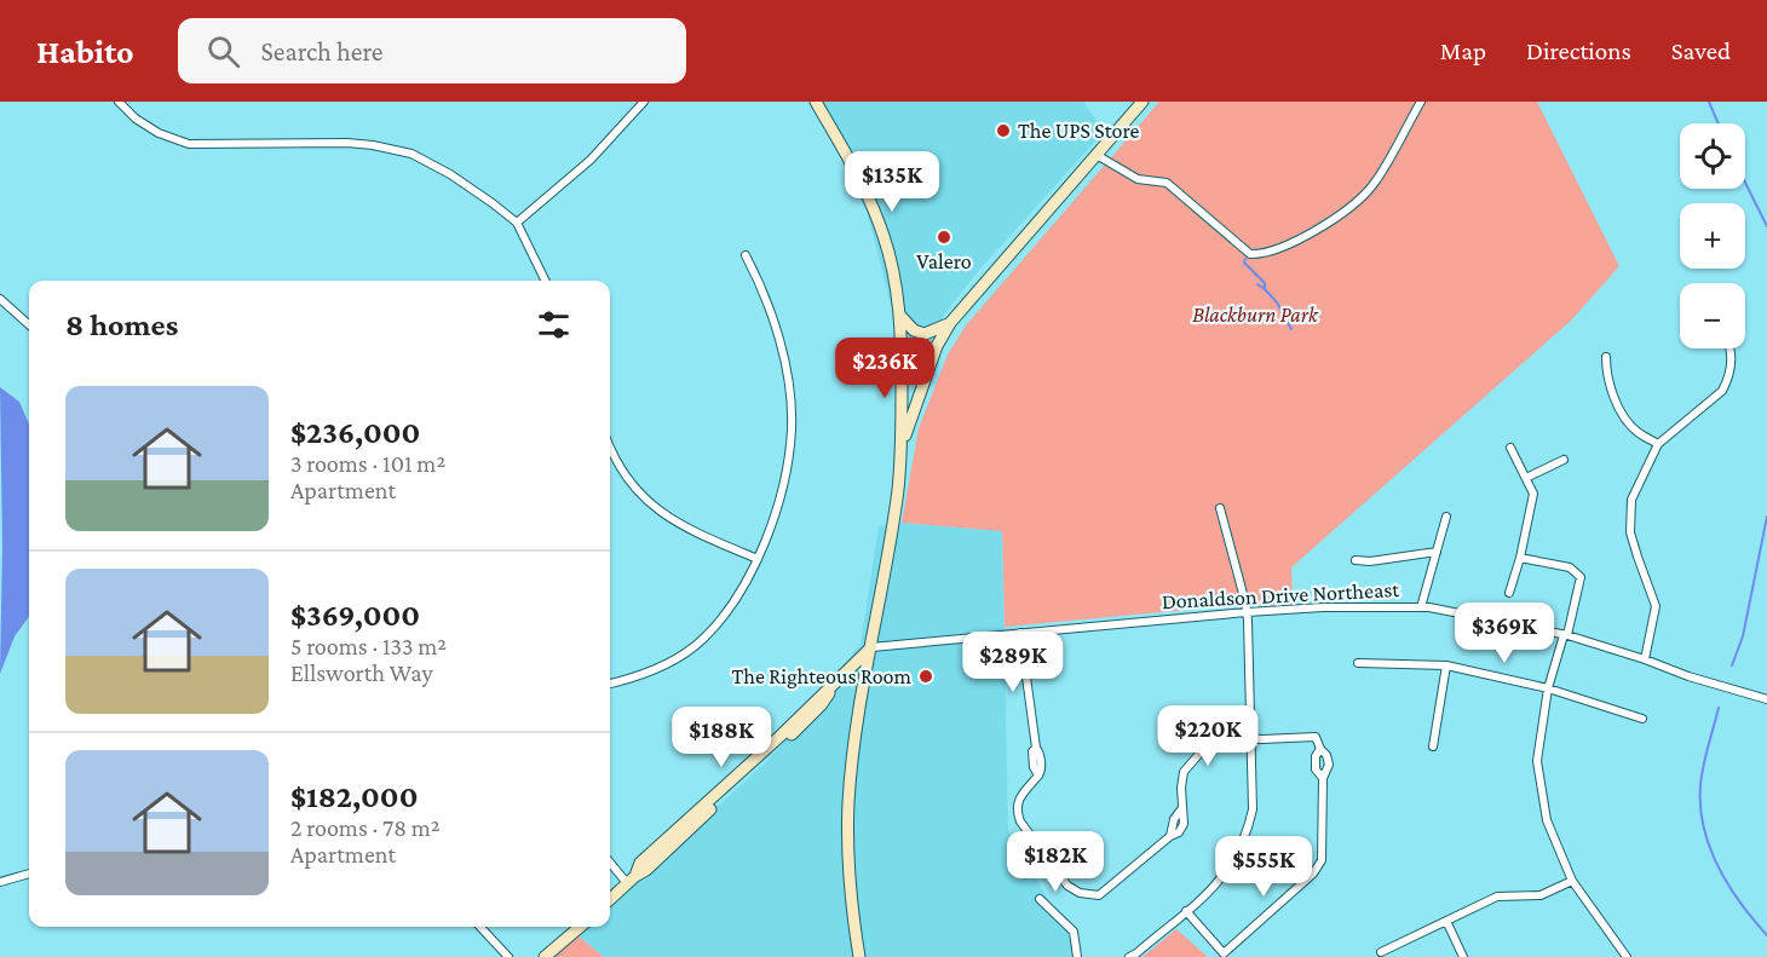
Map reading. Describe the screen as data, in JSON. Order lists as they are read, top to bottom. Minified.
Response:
{"streets":{"street":["Donaldson Drive Northeast"]},"parks":["Blackburn Park"],"places":["The UPS Store","Valero","The Righteous Room"],"page":{"header":"Habito","search":"Search here","nav":["Map","Directions","Saved"],"map_buttons":["+","−"],"price":["$135K","$236K","$369K","$289K","$220K","$188K","$182K","$555K"],"heading":"8 homes","list":[{"name":"$236,000","note":"3 rooms · 101 m² · Apartment"},{"name":"$369,000","note":"5 rooms · 133 m² · Ellsworth Way"},{"name":"$182,000","note":"2 rooms · 78 m² · Apartment"}]}}
